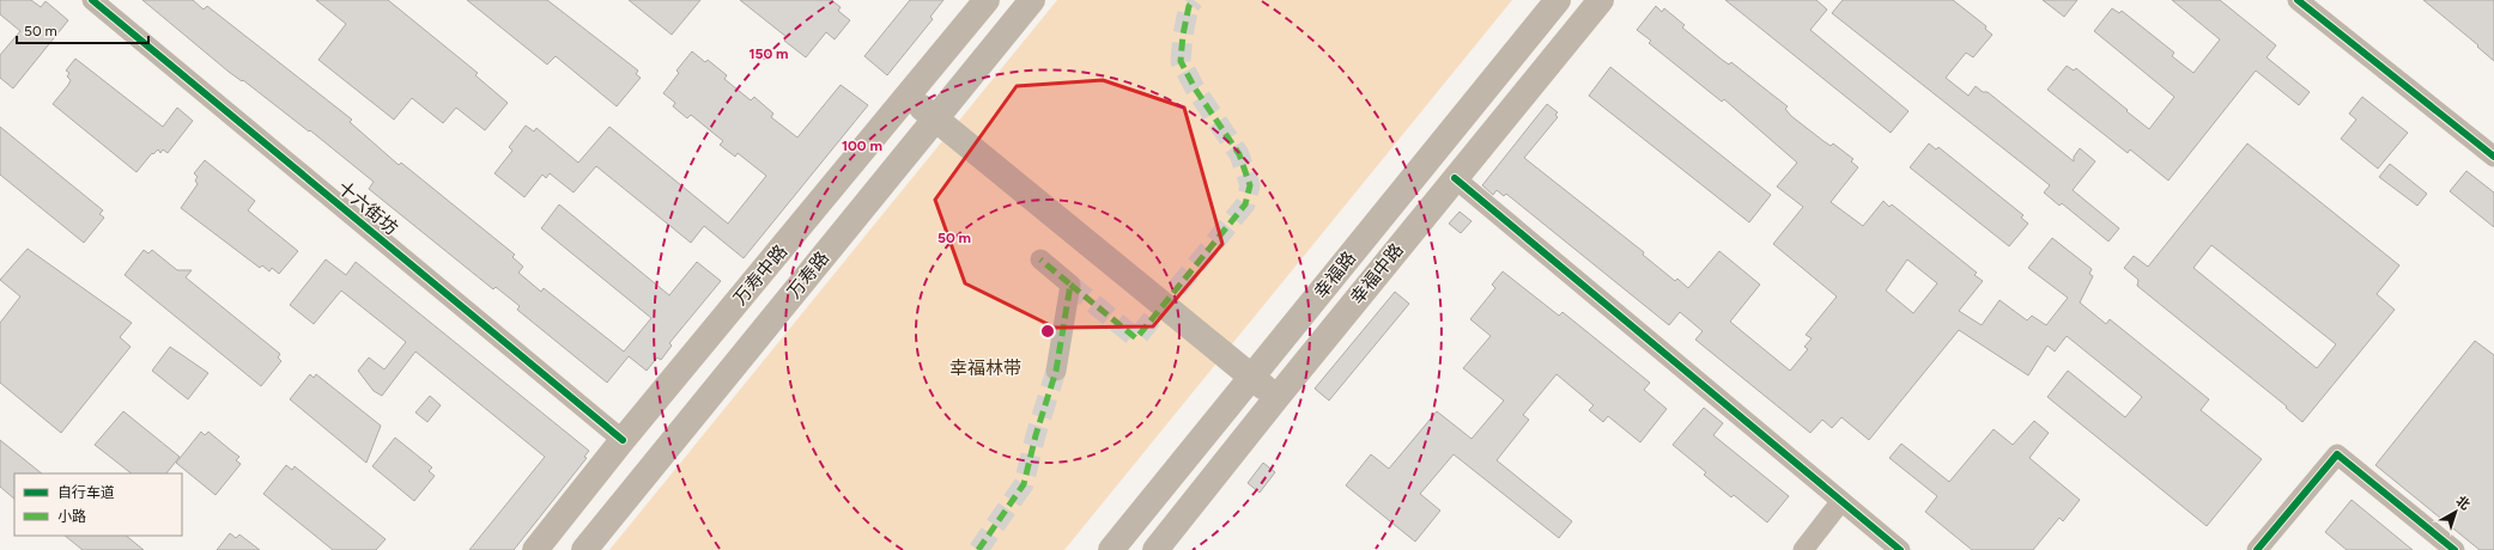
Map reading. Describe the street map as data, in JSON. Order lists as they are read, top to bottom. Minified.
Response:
{"streets":{"main road":["幸福中路","万寿中路","万寿路","幸福路"],"street":["十六街坊"]},"crossings":[["十六街坊","万寿中路"]],"parks":["幸福林带"],"legend":["自行车道","小路"],"scale_bar":"50 m","north":"top right","rings":["150 m","100 m","50 m"]}
